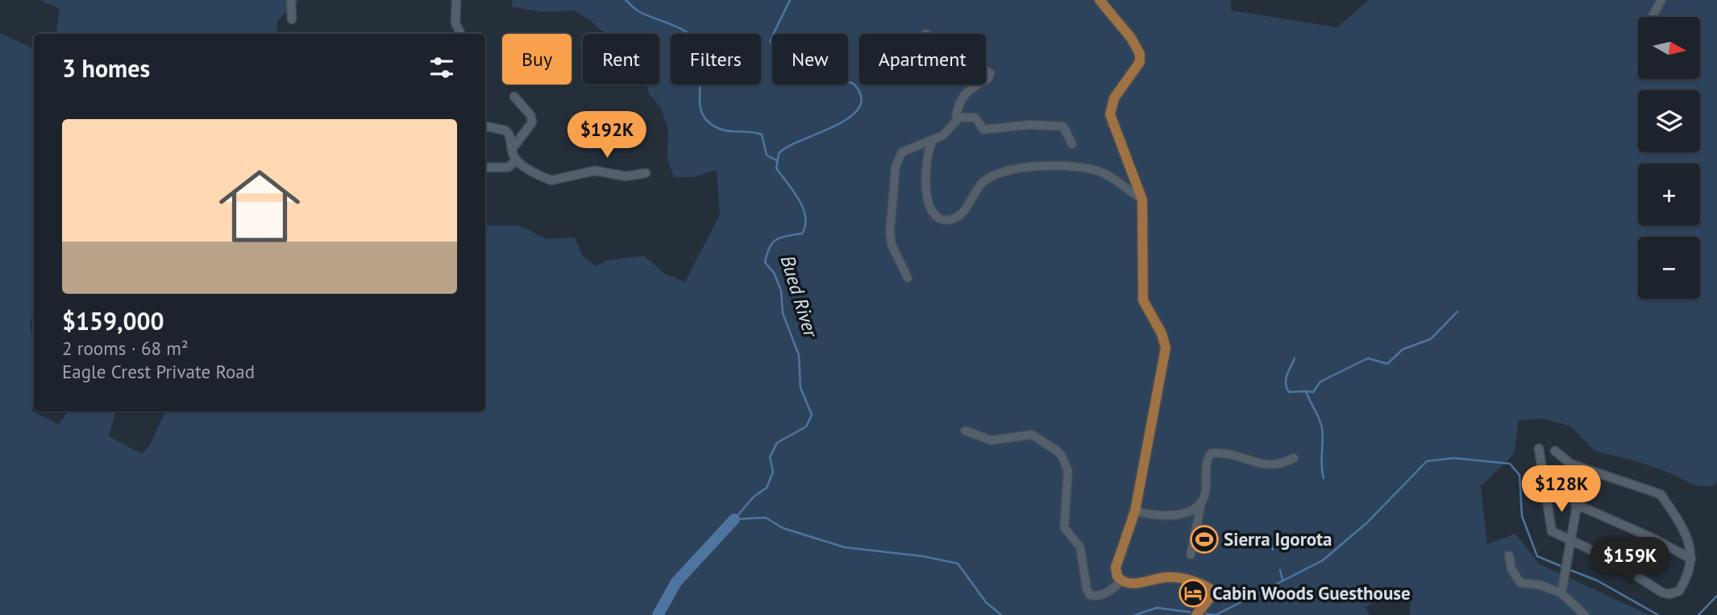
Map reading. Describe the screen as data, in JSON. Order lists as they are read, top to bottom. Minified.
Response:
{"water":["Bued River"],"places":{"sports":["Sierra Igorota"],"hotel":["Cabin Woods Guesthouse"]},"north":"right","page":{"map_buttons":["+","−"],"chip":["Buy","Rent","Filters","New","Apartment"],"heading":"3 homes","list":[{"name":"$159,000","note":"2 rooms · 68 m² · Eagle Crest Private Road"}],"price":["$192K","$128K","$159K"]}}
